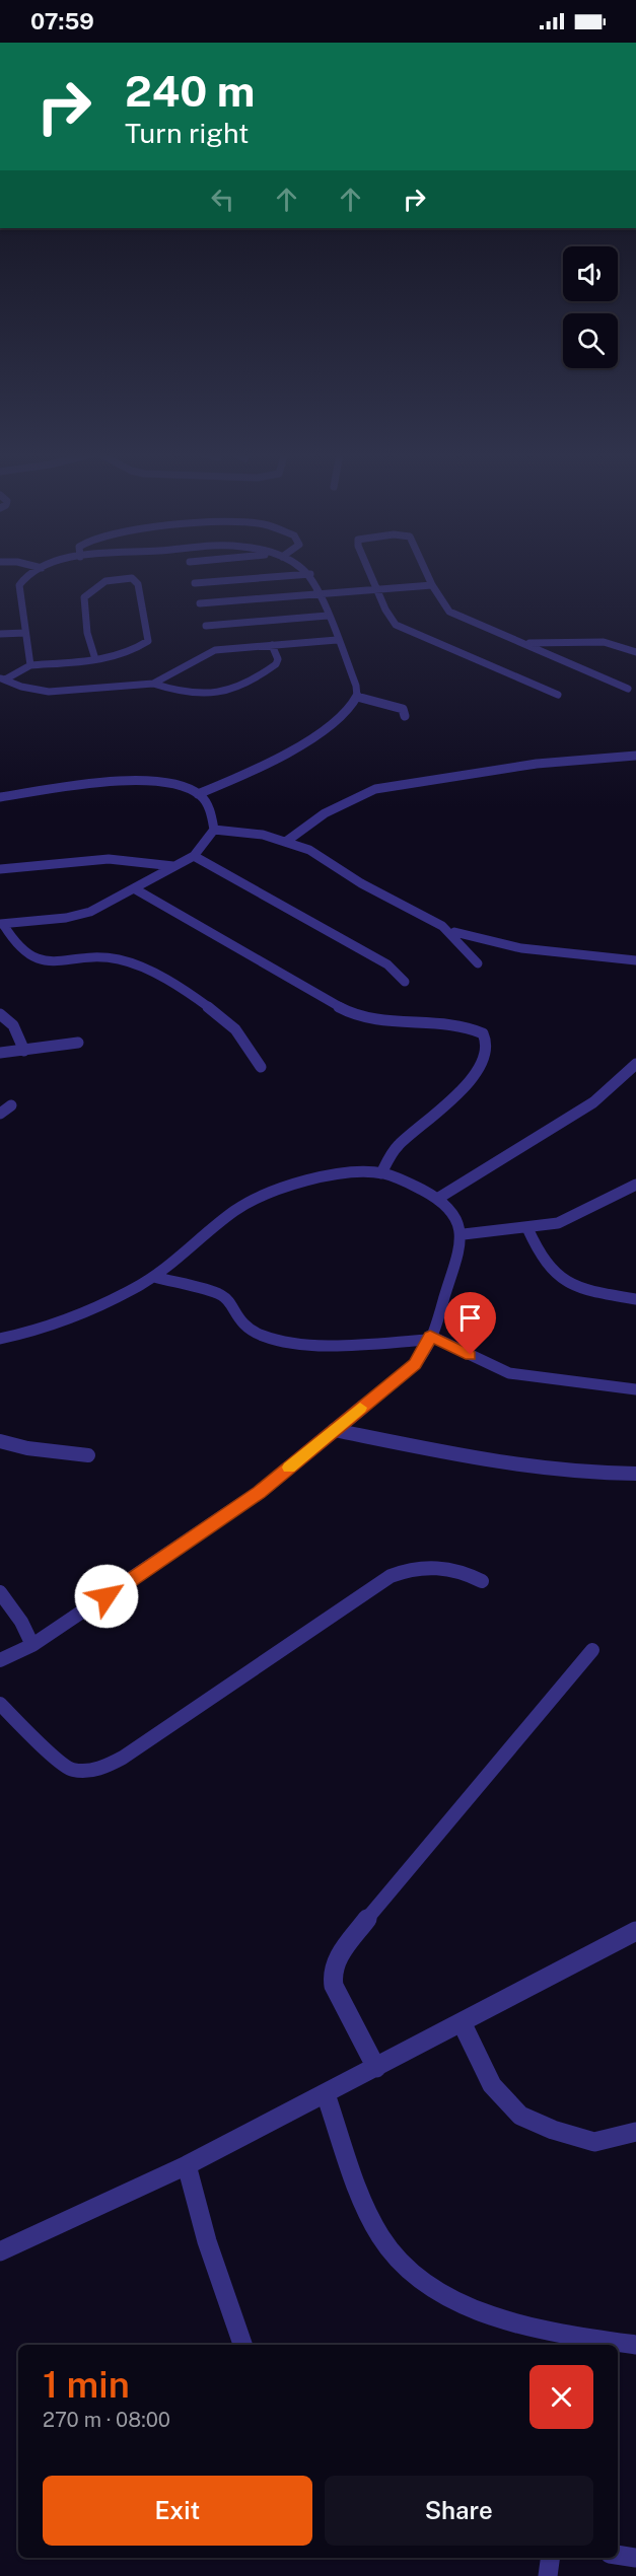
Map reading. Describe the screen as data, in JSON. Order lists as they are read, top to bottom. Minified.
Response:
{"page":{"status":"07:59","turn":["240 m","Turn right"],"heading":["1 min","270 m · 08:00"],"buttons":["Exit","Share"]}}
